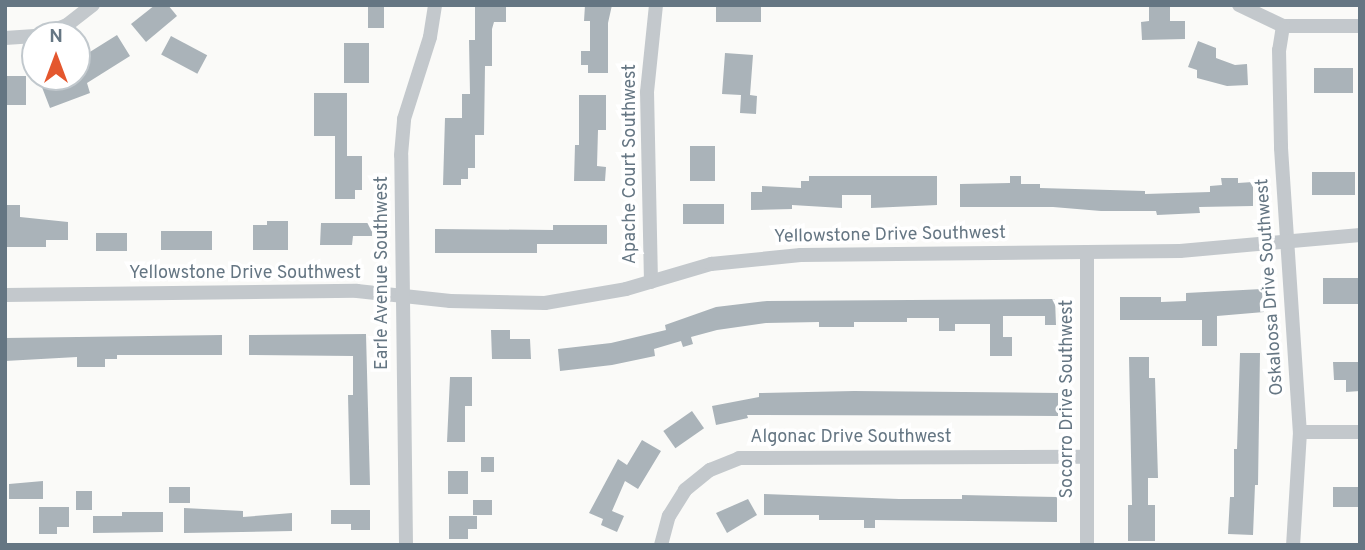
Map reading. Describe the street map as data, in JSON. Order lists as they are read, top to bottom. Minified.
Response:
{"streets":{"street":["Apache Court Southwest","Yellowstone Drive Southwest","Earle Avenue Southwest","Oskaloosa Drive Southwest","Socorro Drive Southwest","Algonac Drive Southwest"]},"crossings":[["Apache Court Southwest","Yellowstone Drive Southwest"],["Yellowstone Drive Southwest","Earle Avenue Southwest"],["Yellowstone Drive Southwest","Oskaloosa Drive Southwest"],["Yellowstone Drive Southwest","Socorro Drive Southwest"],["Socorro Drive Southwest","Algonac Drive Southwest"]],"north":"top"}
